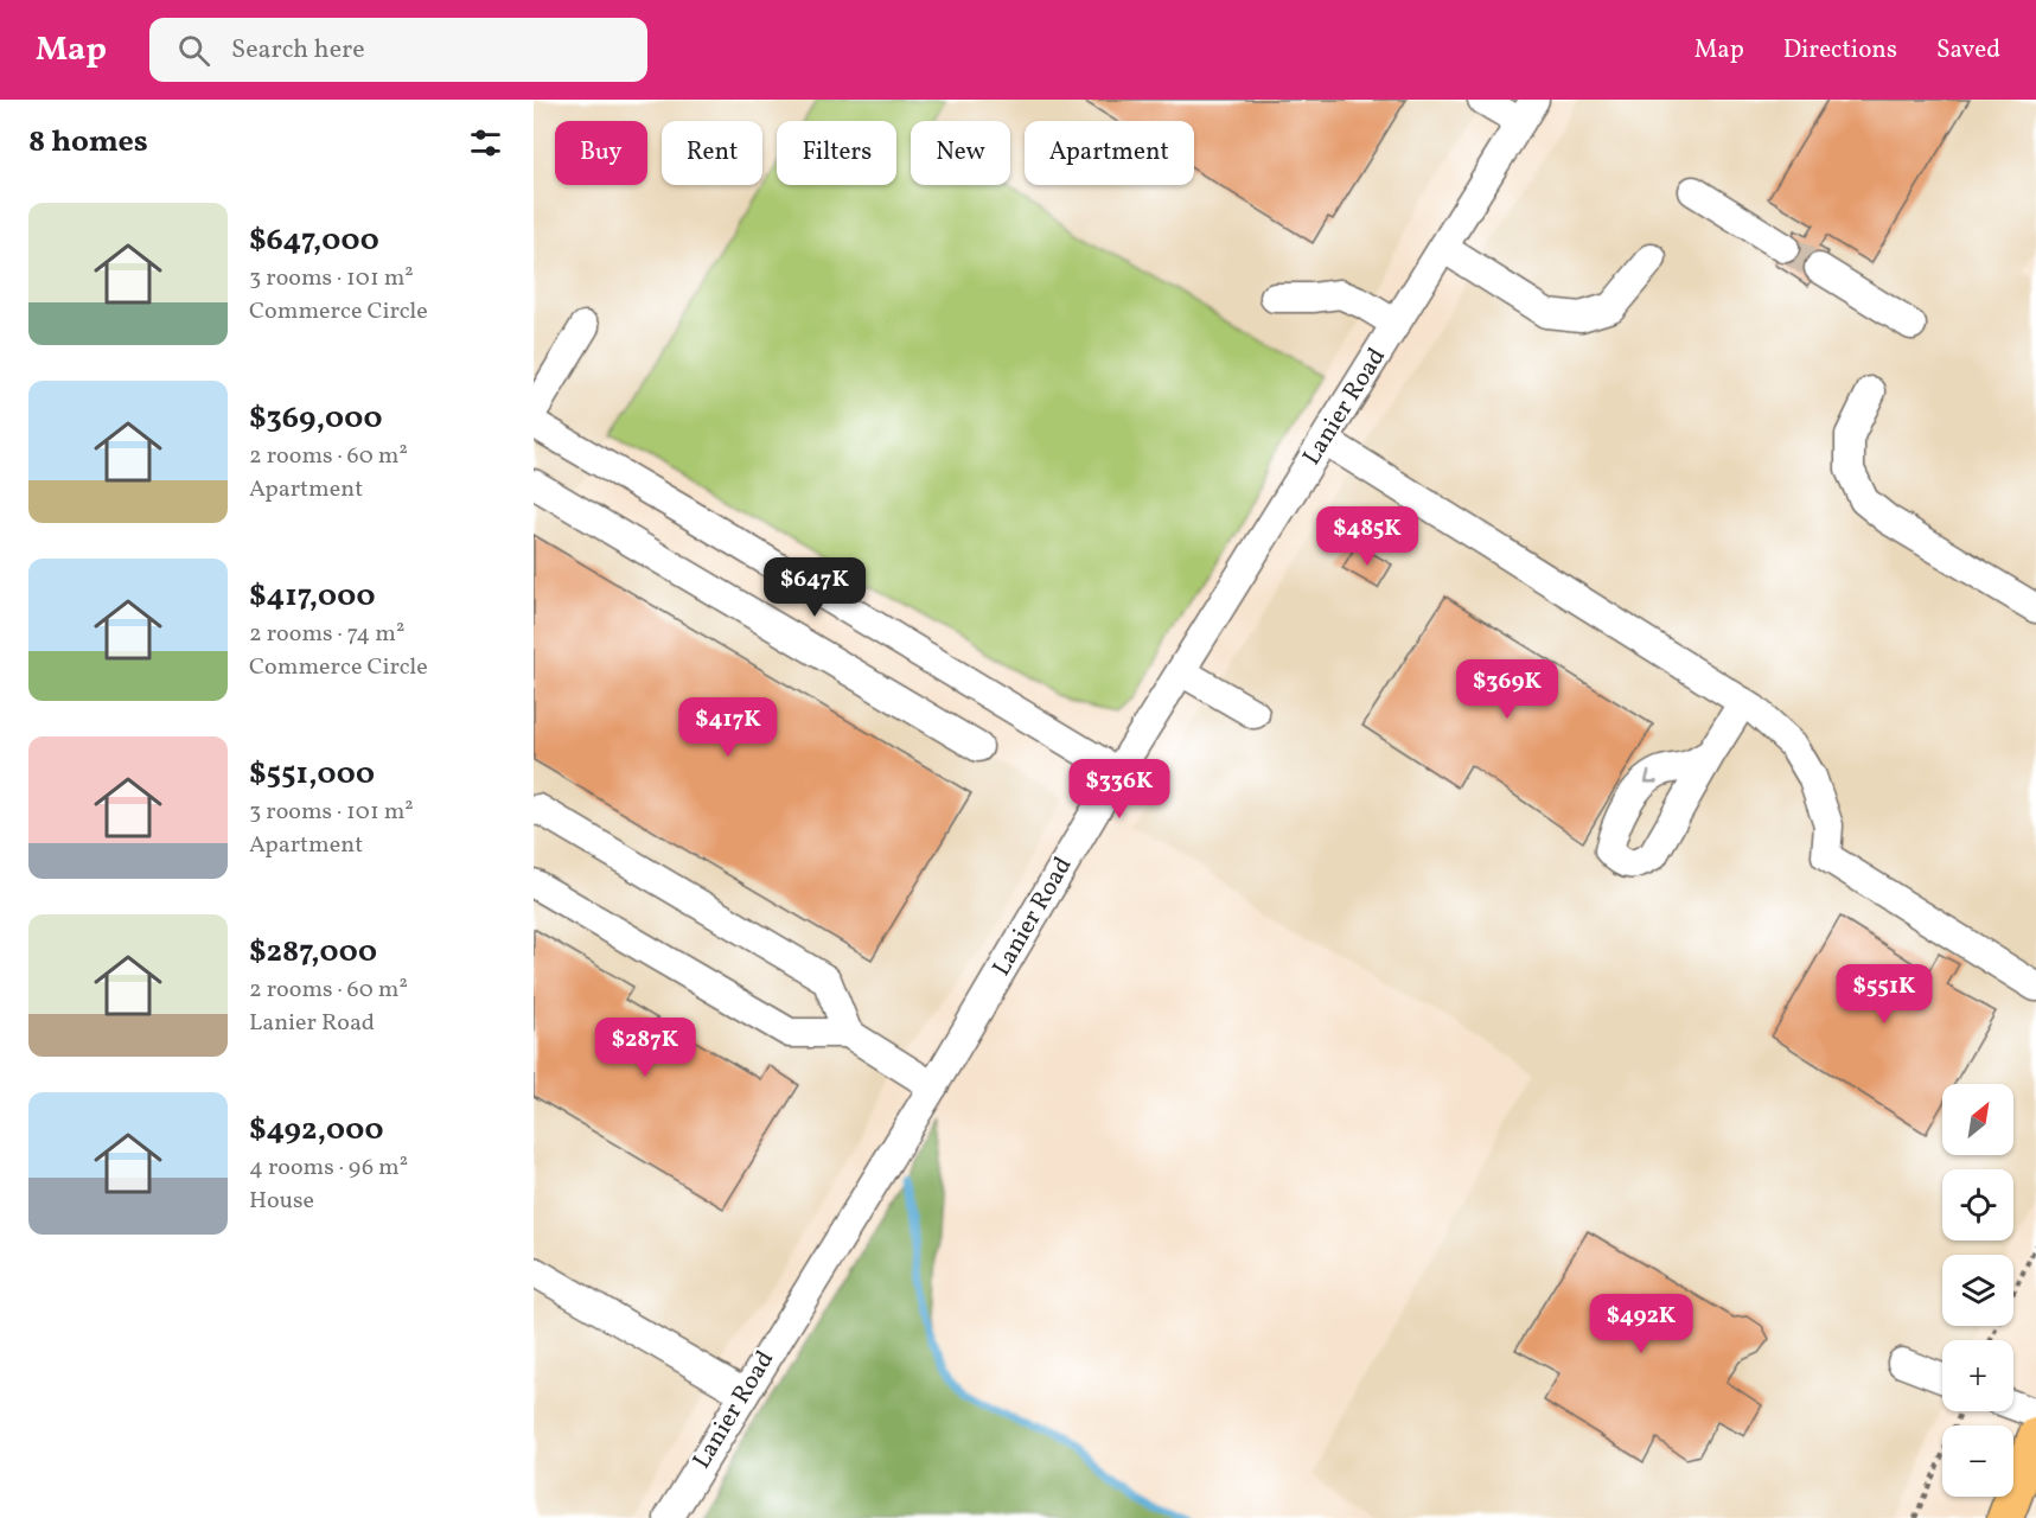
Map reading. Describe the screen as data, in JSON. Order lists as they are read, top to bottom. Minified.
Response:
{"streets":{"street":["Lanier Road"]},"north":"top right","page":{"header":"Map","search":"Search here","nav":["Map","Directions","Saved"],"heading":"8 homes","chip":["Buy","Rent","Filters","New","Apartment"],"list":[{"name":"$647,000","note":"3 rooms · 101 m² · Commerce Circle"},{"name":"$369,000","note":"2 rooms · 60 m² · Apartment"},{"name":"$417,000","note":"2 rooms · 74 m² · Commerce Circle"},{"name":"$551,000","note":"3 rooms · 101 m² · Apartment"},{"name":"$287,000","note":"2 rooms · 60 m² · Lanier Road"},{"name":"$492,000","note":"4 rooms · 96 m² · House"}],"price":["$485K","$647K","$369K","$417K","$336K","$551K","$287K","$492K"],"map_buttons":["+","−"]}}
